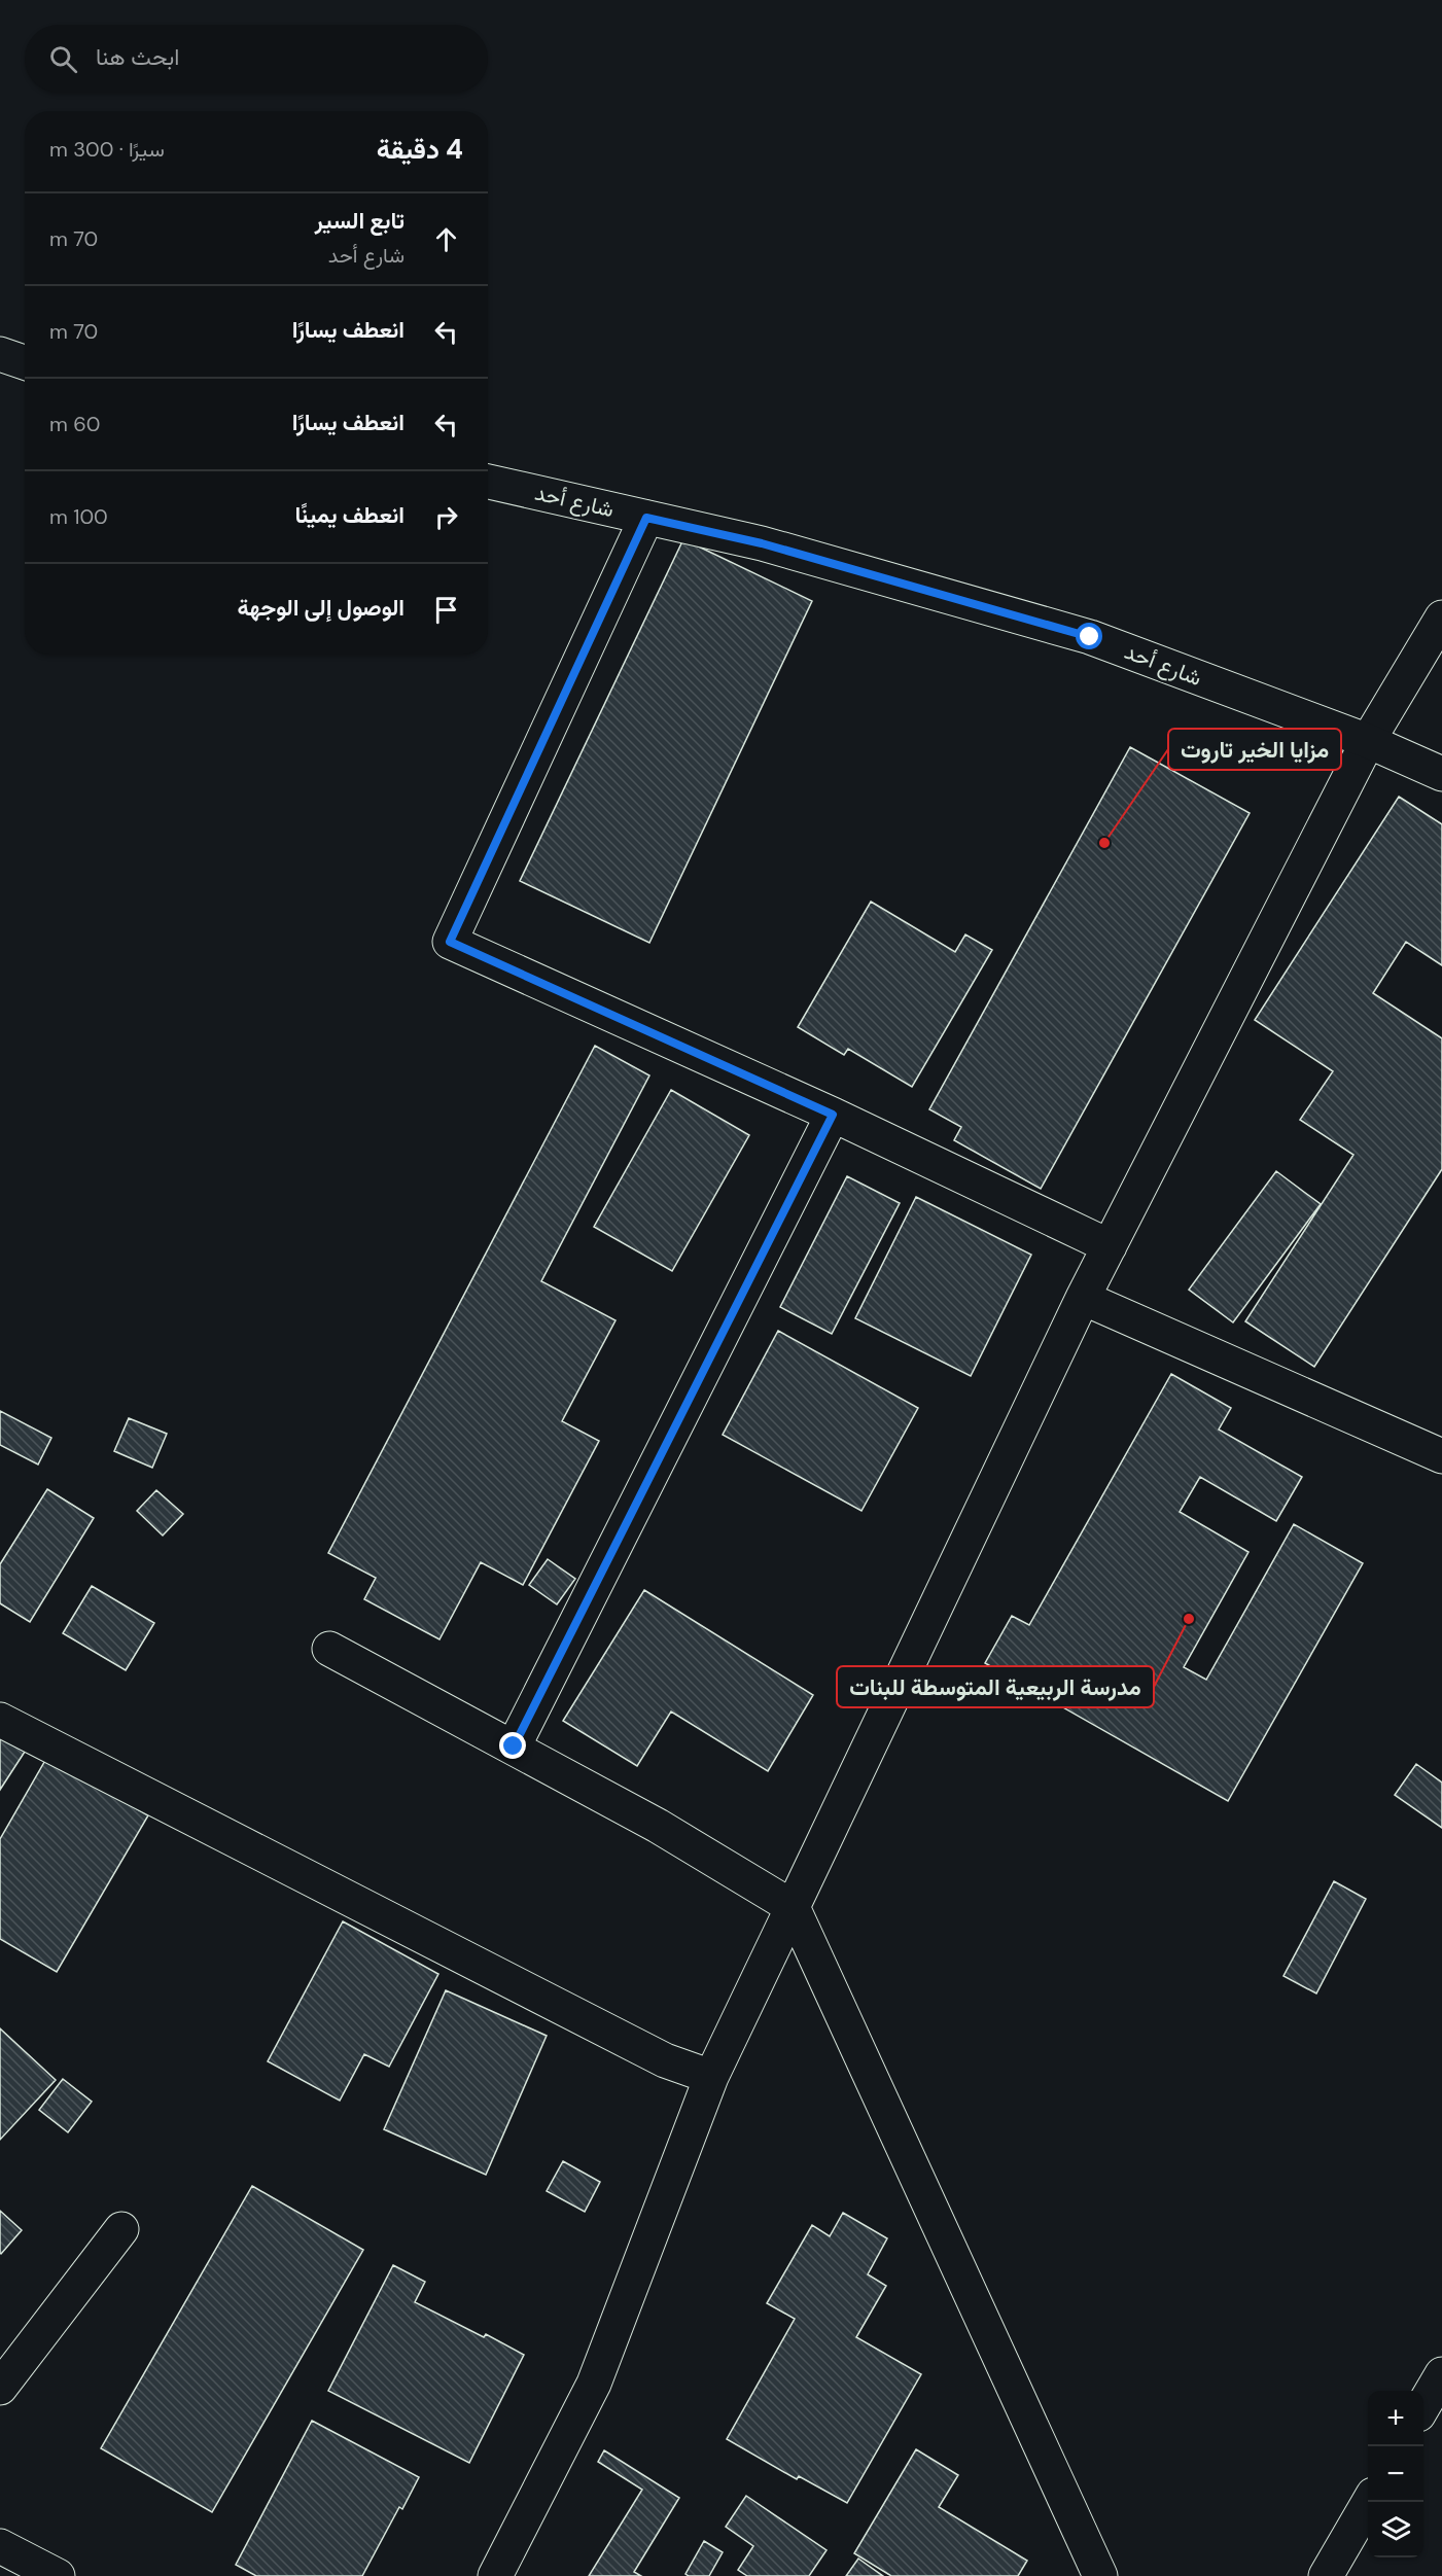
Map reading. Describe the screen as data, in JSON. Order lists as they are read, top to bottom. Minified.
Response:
{"streets":{"street":["شارع أحد"]},"places":["مزايا الخير تاروت","مدرسة الربيعية المتوسطة للبنات"],"page":{"search":"ابحث هنا","heading":["4 دقيقة","سيرًا · 300 m"],"list":[["تابع السير","شارع أحد","70 m"],["انعطف يسارًا","70 m"],["انعطف يسارًا","60 m"],["انعطف يمينًا","100 m"],"الوصول إلى الوجهة"],"map_buttons":["+","−"]}}
